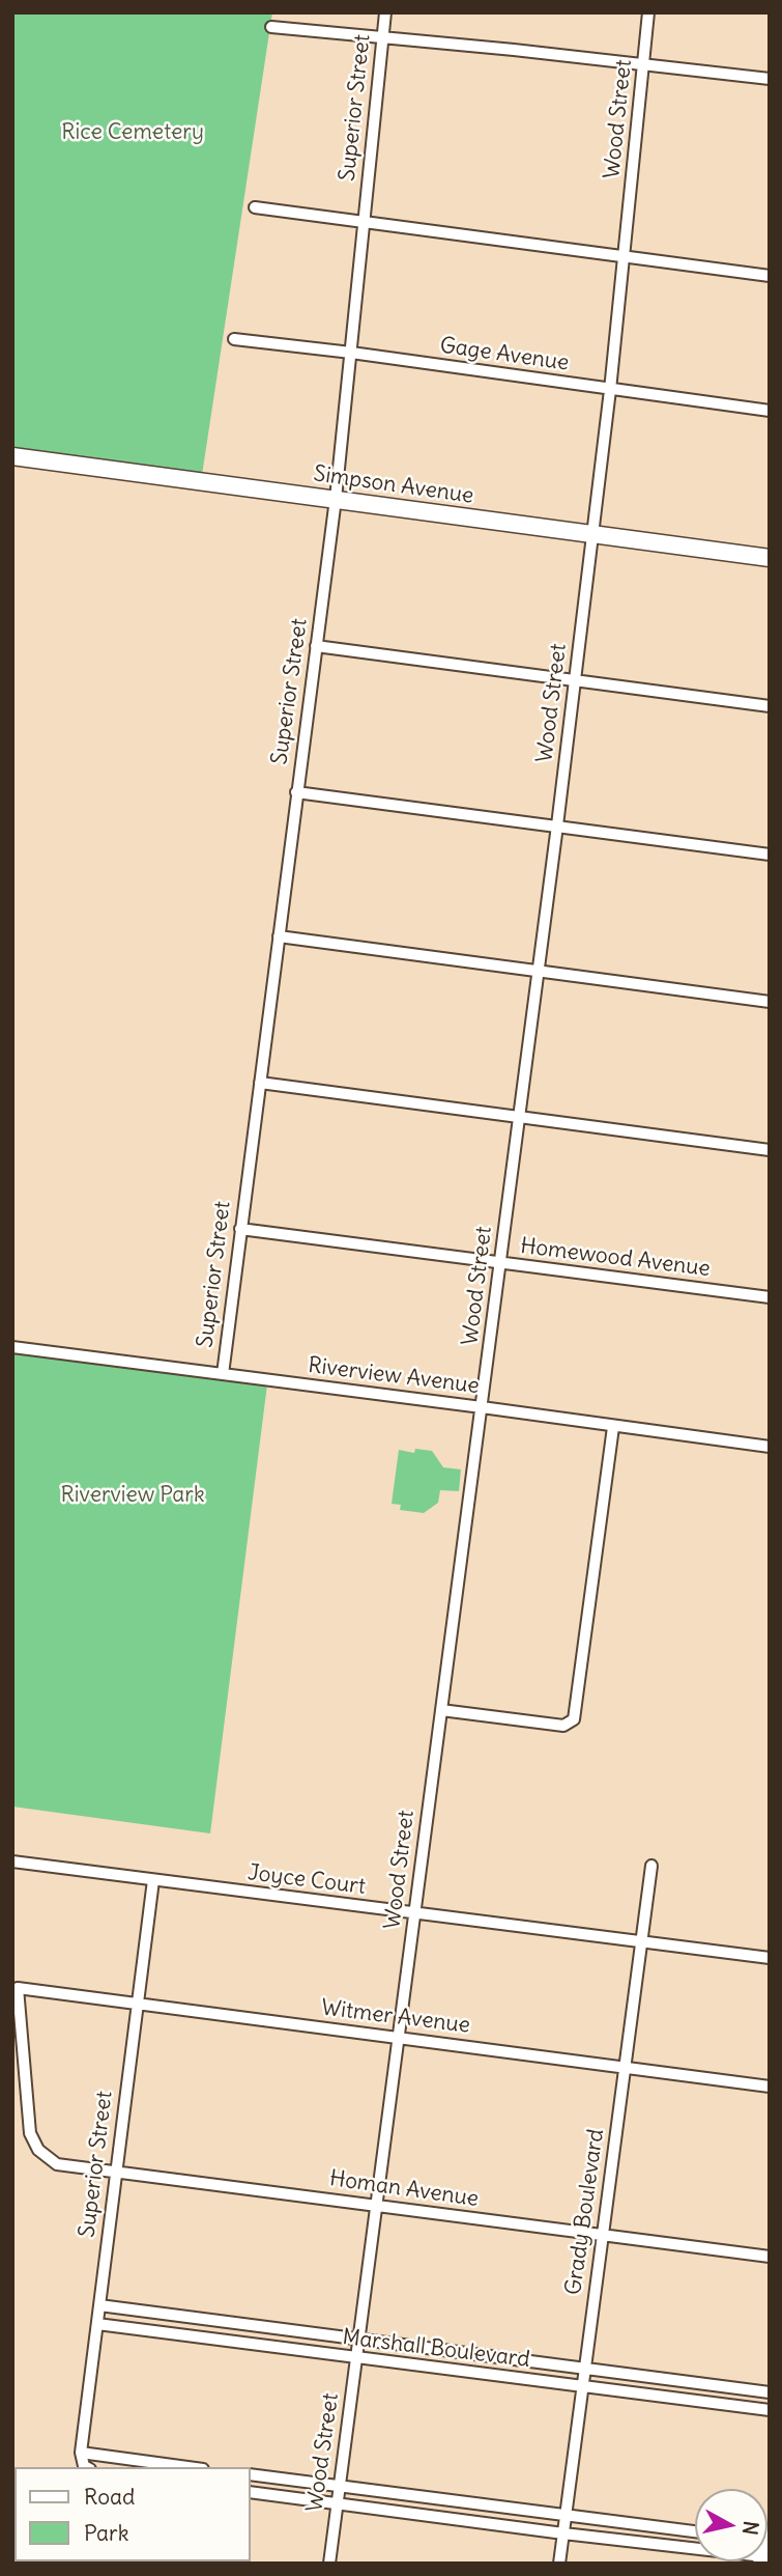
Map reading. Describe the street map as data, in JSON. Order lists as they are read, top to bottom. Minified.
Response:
{"streets":{"street":["Superior Street","Wood Street","Gage Avenue","Simpson Avenue","Homewood Avenue","Riverview Avenue","Joyce Court","Witmer Avenue","Homan Avenue","Grady Boulevard","Marshall Boulevard"]},"crossings":[["Superior Street","Gage Avenue"],["Superior Street","Simpson Avenue"],["Superior Street","Homewood Avenue"],["Superior Street","Riverview Avenue"],["Superior Street","Joyce Court"],["Superior Street","Witmer Avenue"],["Superior Street","Homan Avenue"],["Superior Street","Marshall Boulevard"],["Wood Street","Gage Avenue"],["Wood Street","Simpson Avenue"],["Wood Street","Homewood Avenue"],["Wood Street","Riverview Avenue"],["Wood Street","Joyce Court"],["Wood Street","Witmer Avenue"],["Wood Street","Homan Avenue"],["Wood Street","Marshall Boulevard"],["Joyce Court","Grady Boulevard"],["Witmer Avenue","Homan Avenue"],["Witmer Avenue","Grady Boulevard"],["Homan Avenue","Grady Boulevard"],["Grady Boulevard","Marshall Boulevard"]],"parks":["Rice Cemetery","Riverview Park"],"legend":["Road","Park"],"north":"right"}
